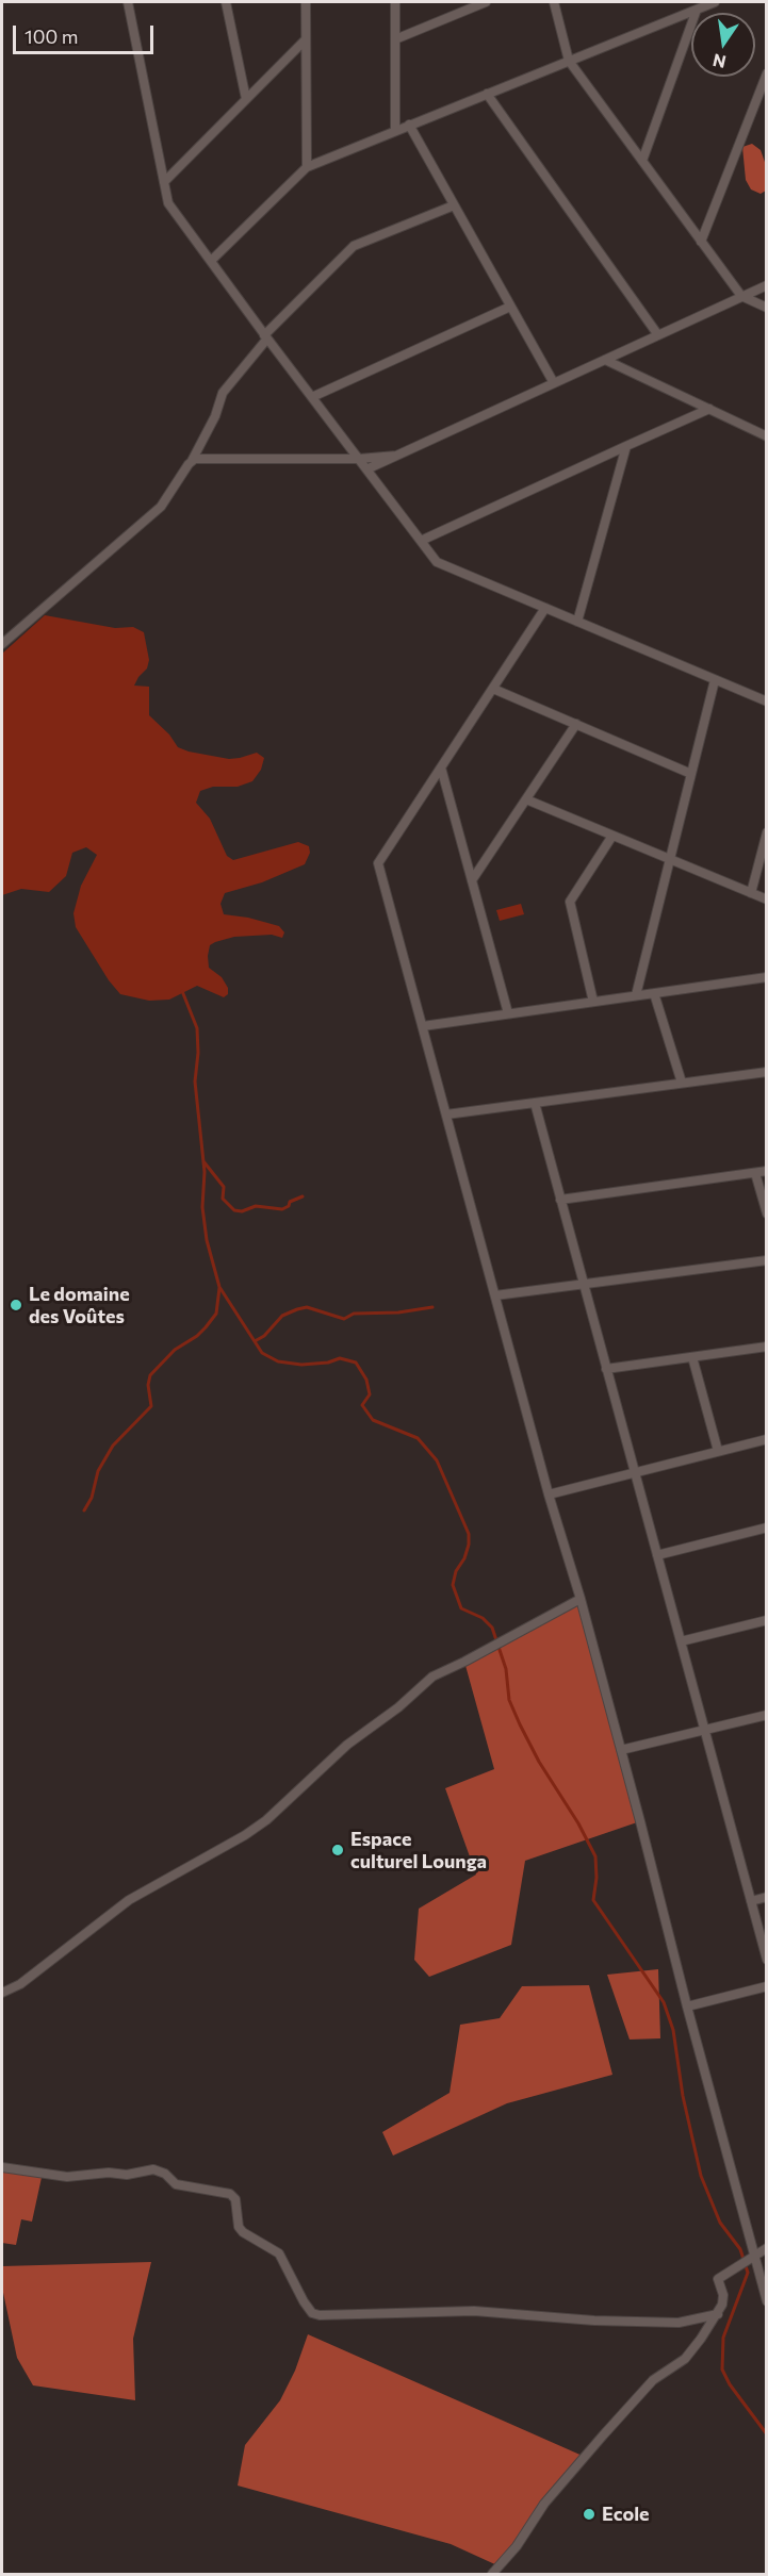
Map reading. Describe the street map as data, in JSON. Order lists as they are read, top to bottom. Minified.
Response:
{"places":["Le domaine des Voûtes","Espace culturel Lounga","Ecole"],"scale_bar":"100 m","north":"bottom"}
